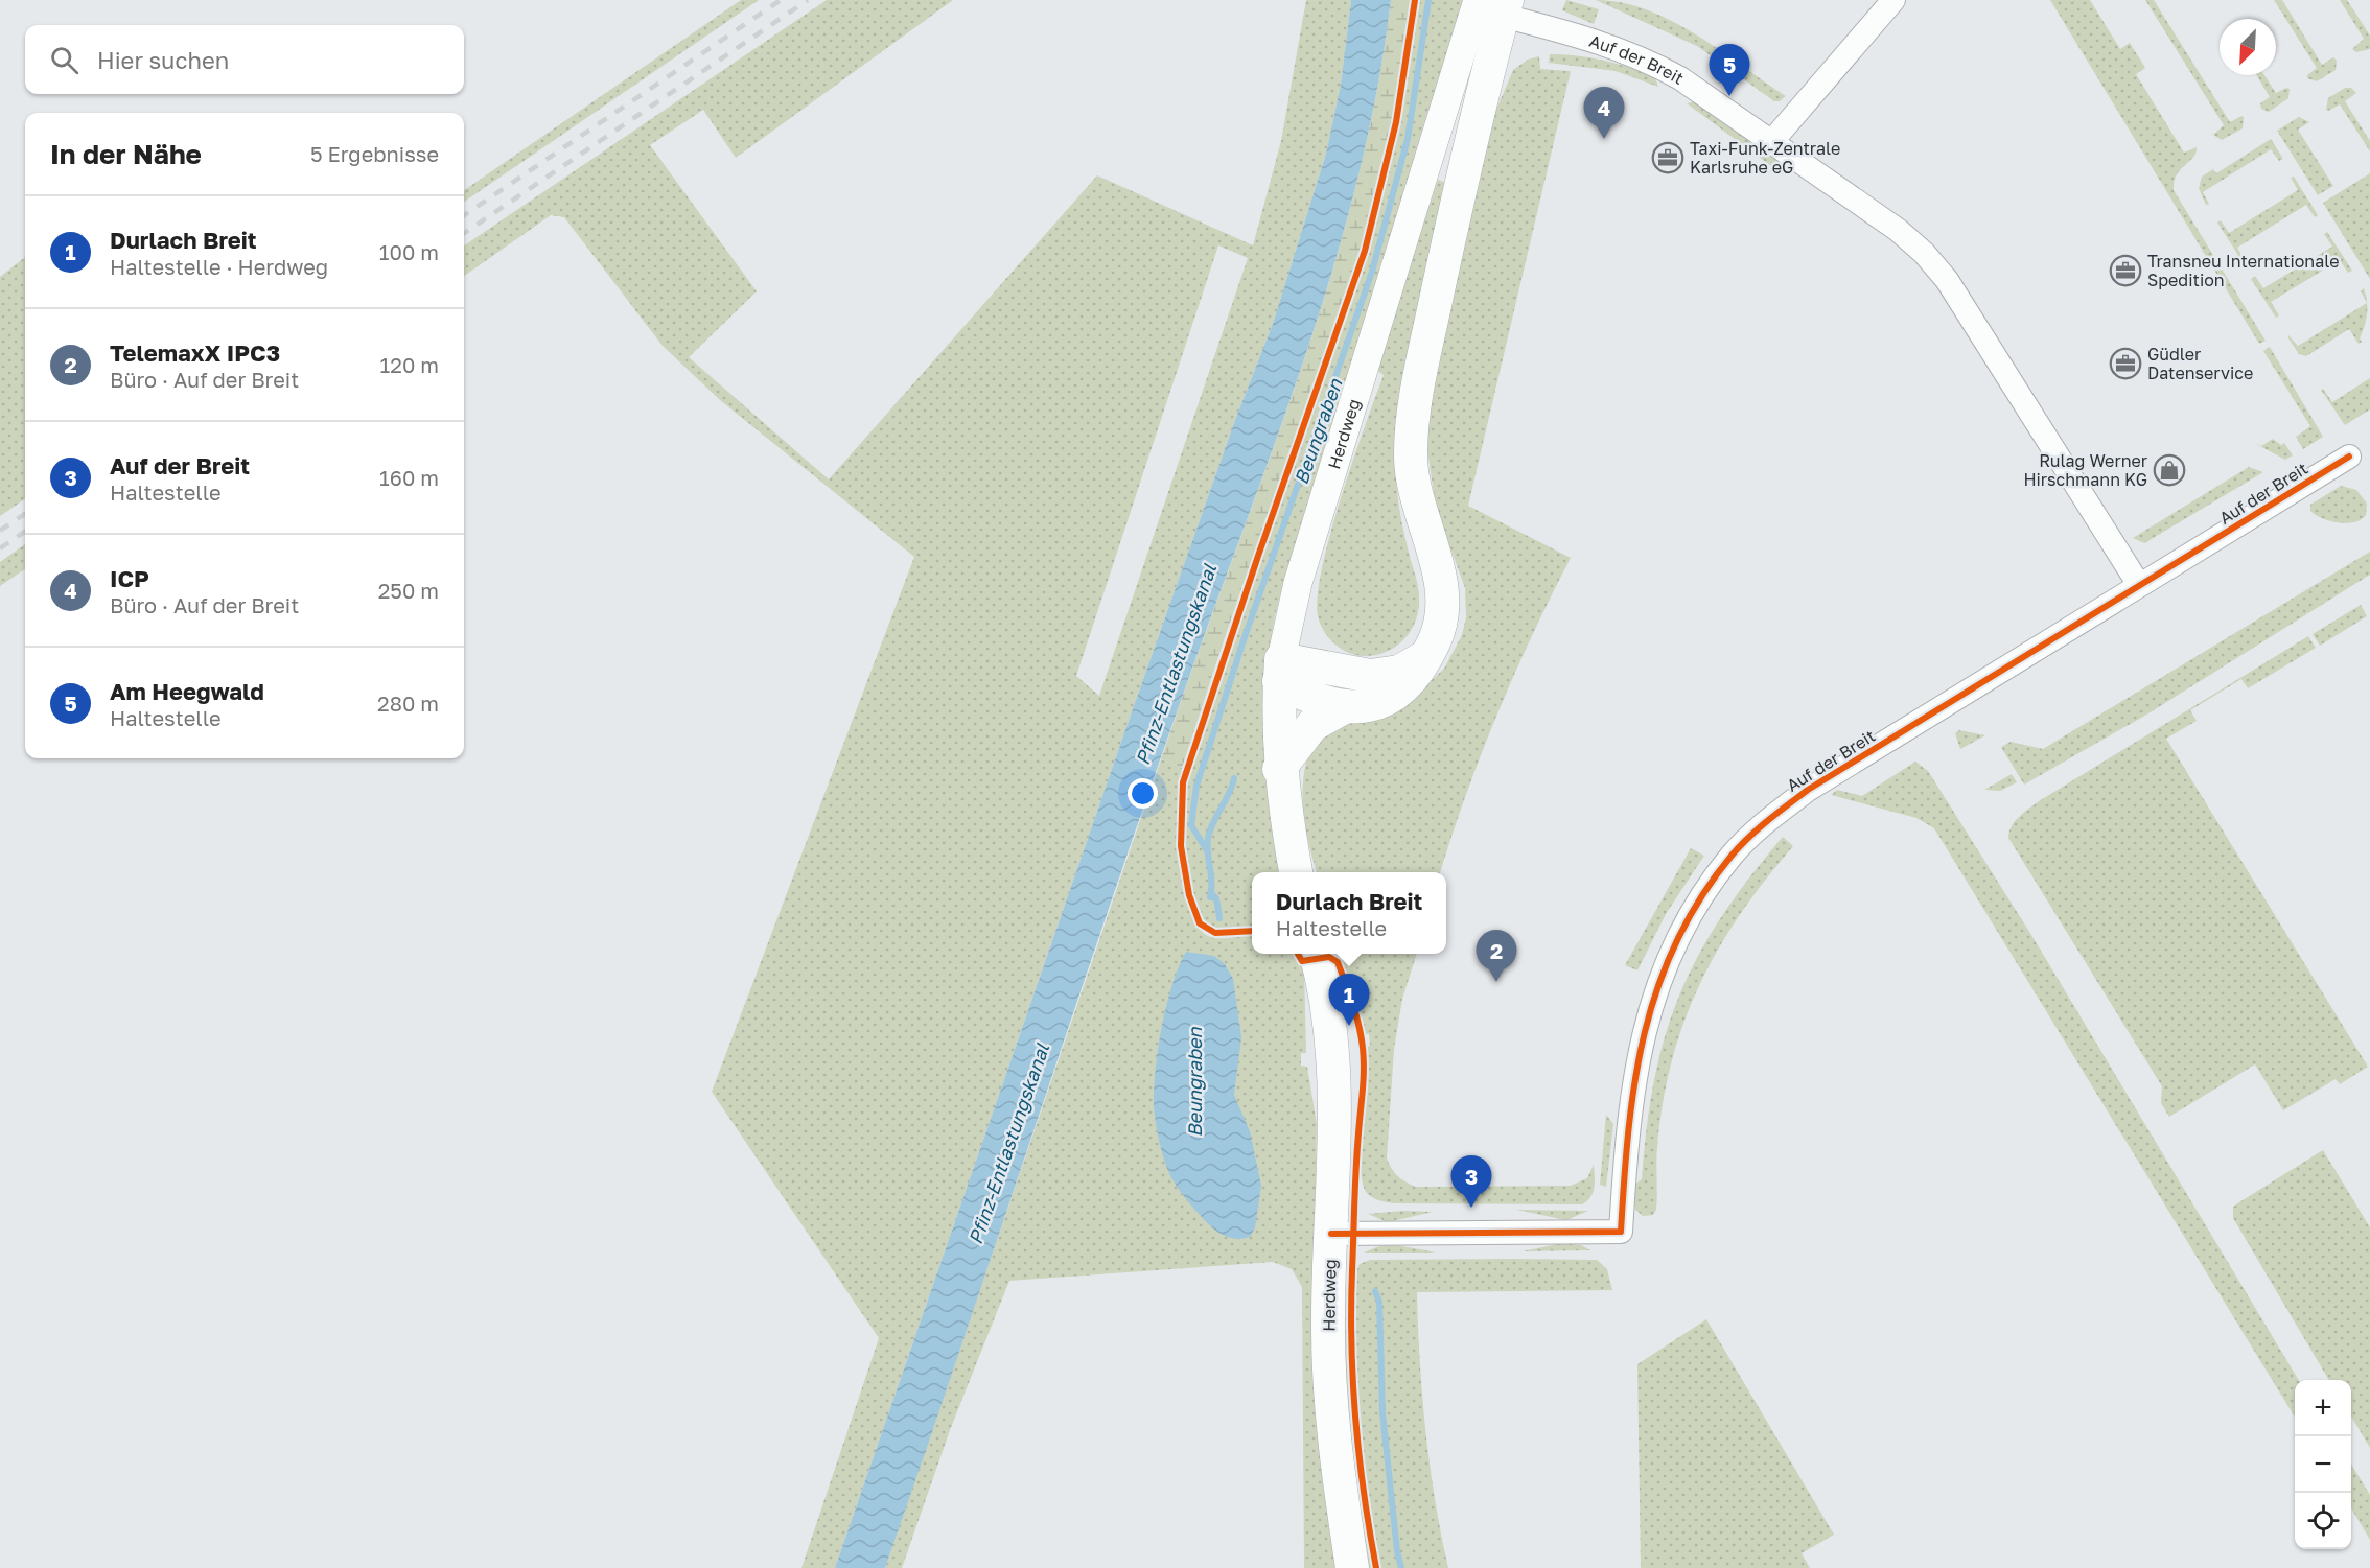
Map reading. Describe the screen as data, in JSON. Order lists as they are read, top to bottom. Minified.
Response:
{"streets":{"main road":["Herdweg"],"street":["Auf der Breit"]},"crossings":[["Auf der Breit","Herdweg"]],"water":["Beungraben","Pfinz-Entlastungskanal"],"places":{"office":["Taxi-Funk-Zentrale Karlsruhe eG","Transneu Internationale Spedition","Güdler Datenservice"],"shop":["Rulag Werner Hirschmann KG"]},"north":"bottom left","page":{"search":"Hier suchen","pins":["5","4","2","1","3"],"heading":["In der Nähe","5 Ergebnisse"],"list":[{"mark":"1","name":"Durlach Breit","note":"Haltestelle · Herdweg","value":"100 m"},{"mark":"2","name":"TelemaxX IPC3","note":"Büro · Auf der Breit","value":"120 m"},{"mark":"3","name":"Auf der Breit","note":"Haltestelle","value":"160 m"},{"mark":"4","name":"ICP","note":"Büro · Auf der Breit","value":"250 m"},{"mark":"5","name":"Am Heegwald","note":"Haltestelle","value":"280 m"}],"popup":["Durlach Breit","Haltestelle"],"map_buttons":["+","−"]}}
